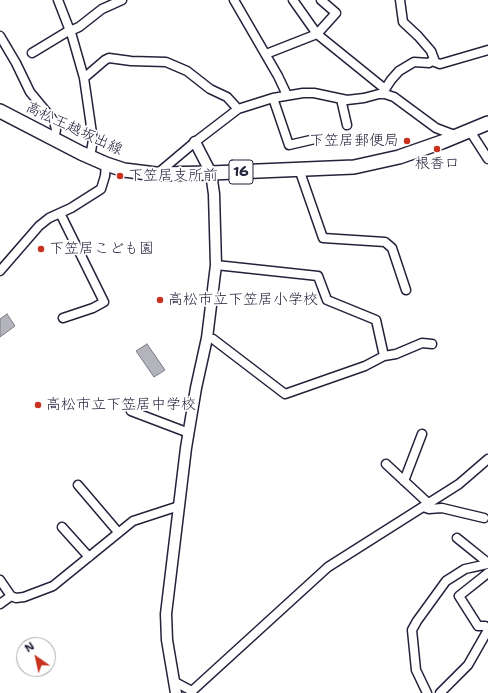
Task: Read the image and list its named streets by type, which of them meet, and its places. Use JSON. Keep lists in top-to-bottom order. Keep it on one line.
{"streets":{"main road":["高松王越坂出線","16"]},"places":["下笠居郵便局","根香口","下笠居支所前","下笠居こども園","高松市立下笠居小学校","高松市立下笠居中学校"],"north":"top left"}
